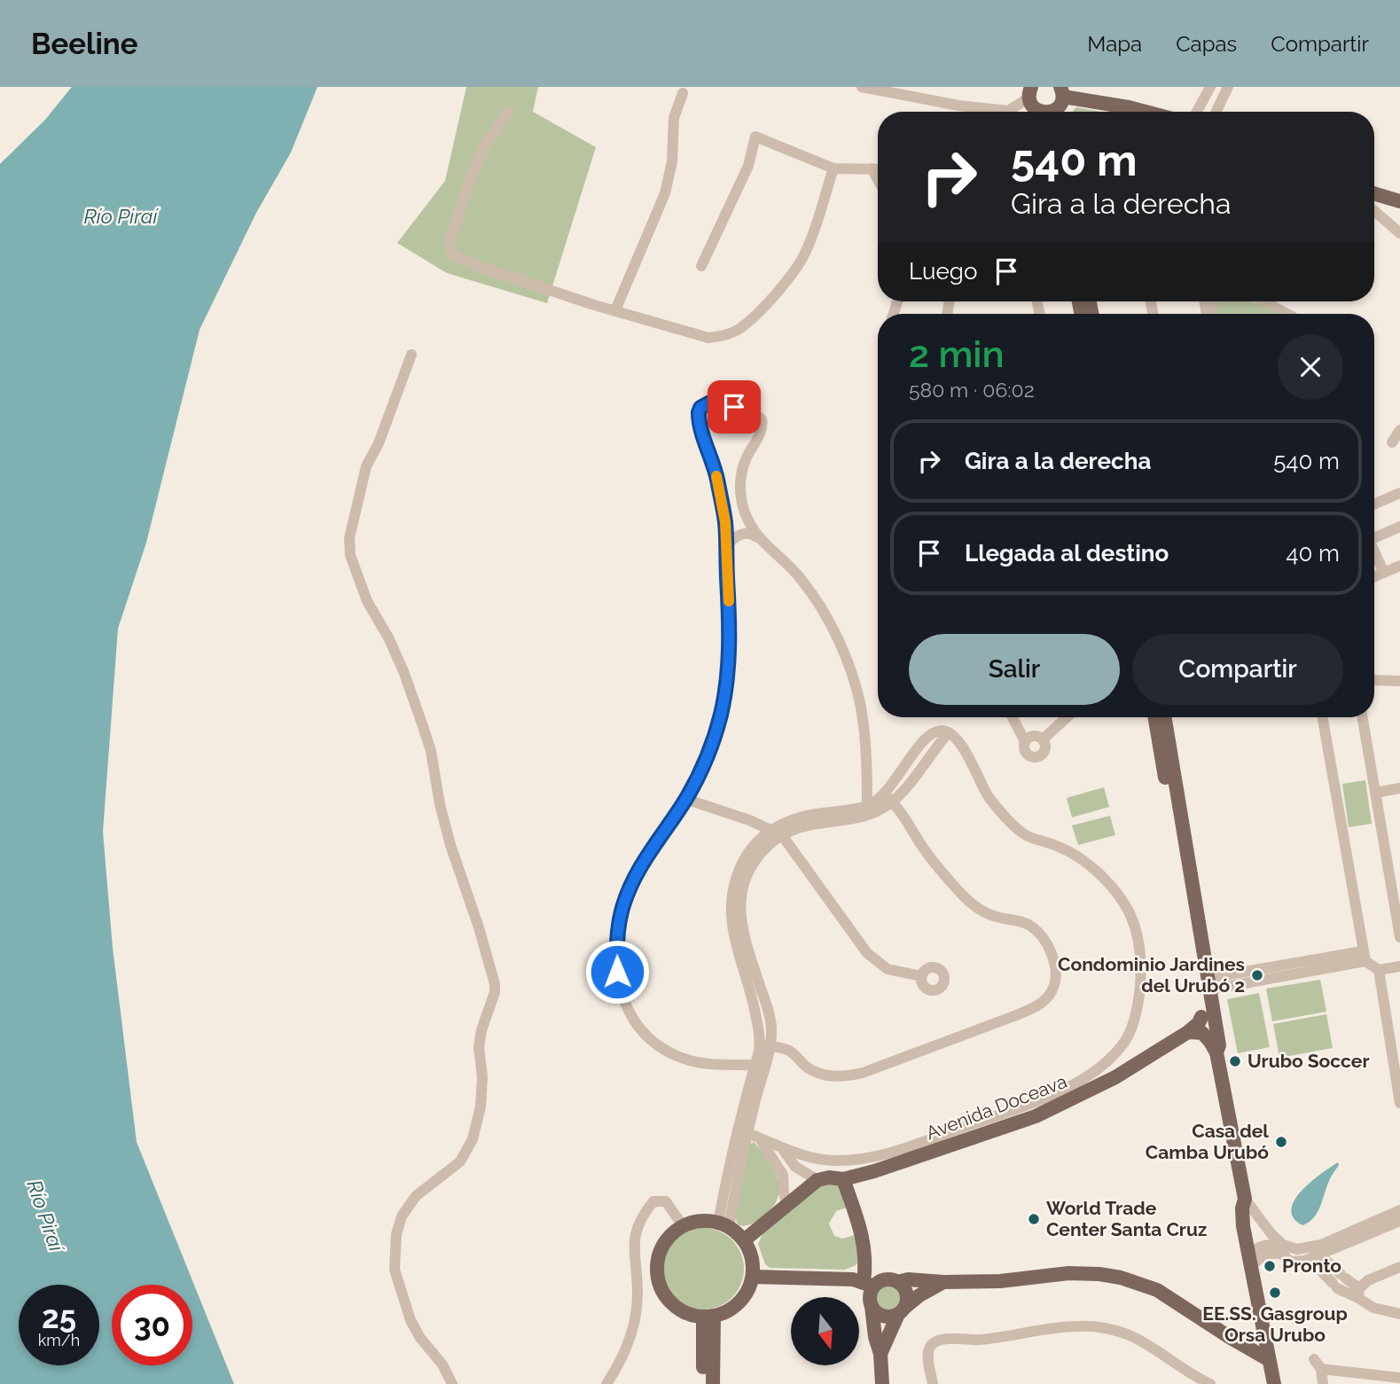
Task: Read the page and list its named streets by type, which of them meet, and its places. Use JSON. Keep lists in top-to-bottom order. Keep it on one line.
{"streets":{"main road":["Avenida Doceava"]},"water":["Río Piraí"],"places":["Condominio Jardines del Urubó 2","Urubo Soccer","Casa del Camba Urubó","World Trade Center Santa Cruz","Pronto","EE.SS. Gasgroup Orsa Urubo"],"north":"bottom","page":{"header":"Beeline","nav":["Mapa","Capas","Compartir"],"turn":["540 m","Gira a la derecha"],"then":"Luego","heading":["2 min","580 m · 06:02"],"list":[{"name":"Gira a la derecha","value":"540 m"},{"name":"Llegada al destino","value":"40 m"}],"buttons":["Salir","Compartir"],"speed":"25 km/h","limit":"30"}}
